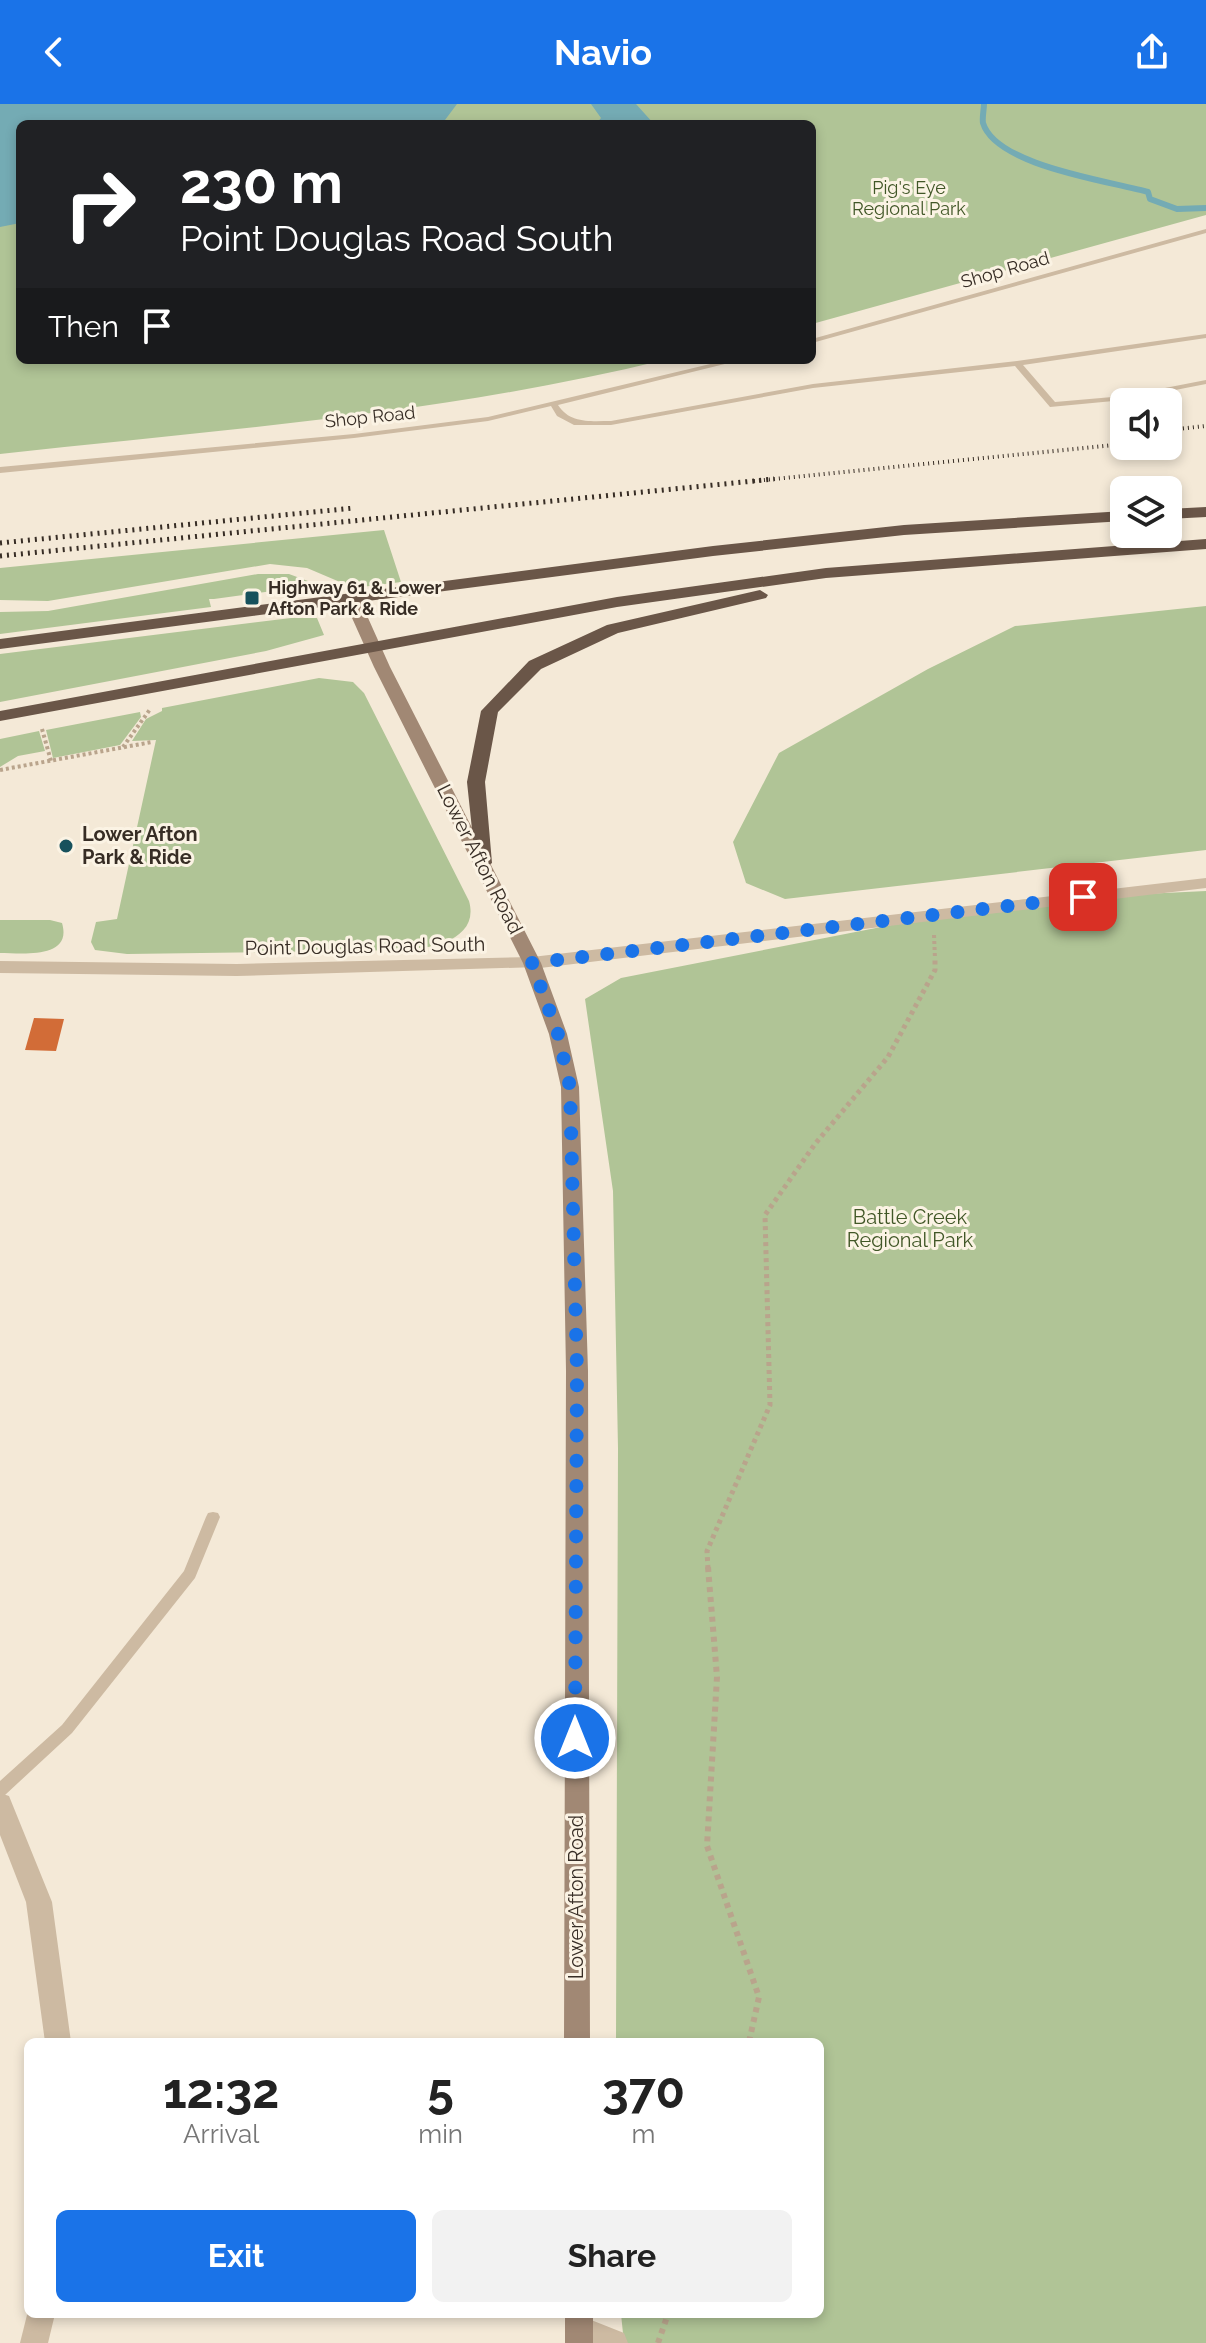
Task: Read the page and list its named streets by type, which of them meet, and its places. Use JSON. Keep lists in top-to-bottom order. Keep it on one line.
{"streets":{"main road":["Lower Afton Road"],"street":["Point Douglas Road South"],"lane":["Shop Road"]},"crossings":[["Lower Afton Road","Point Douglas Road South"]],"parks":["Pig's Eye Regional Park","Battle Creek Regional Park"],"places":{"transit":["Highway 61 & Lower Afton Park & Ride"],"other":["Lower Afton Park & Ride"]},"page":{"header":"Navio","turn":["230 m","Point Douglas Road South"],"then":"Then","eta":["12:32","Arrival","5","min","370","m"],"buttons":["Exit","Share"]}}
